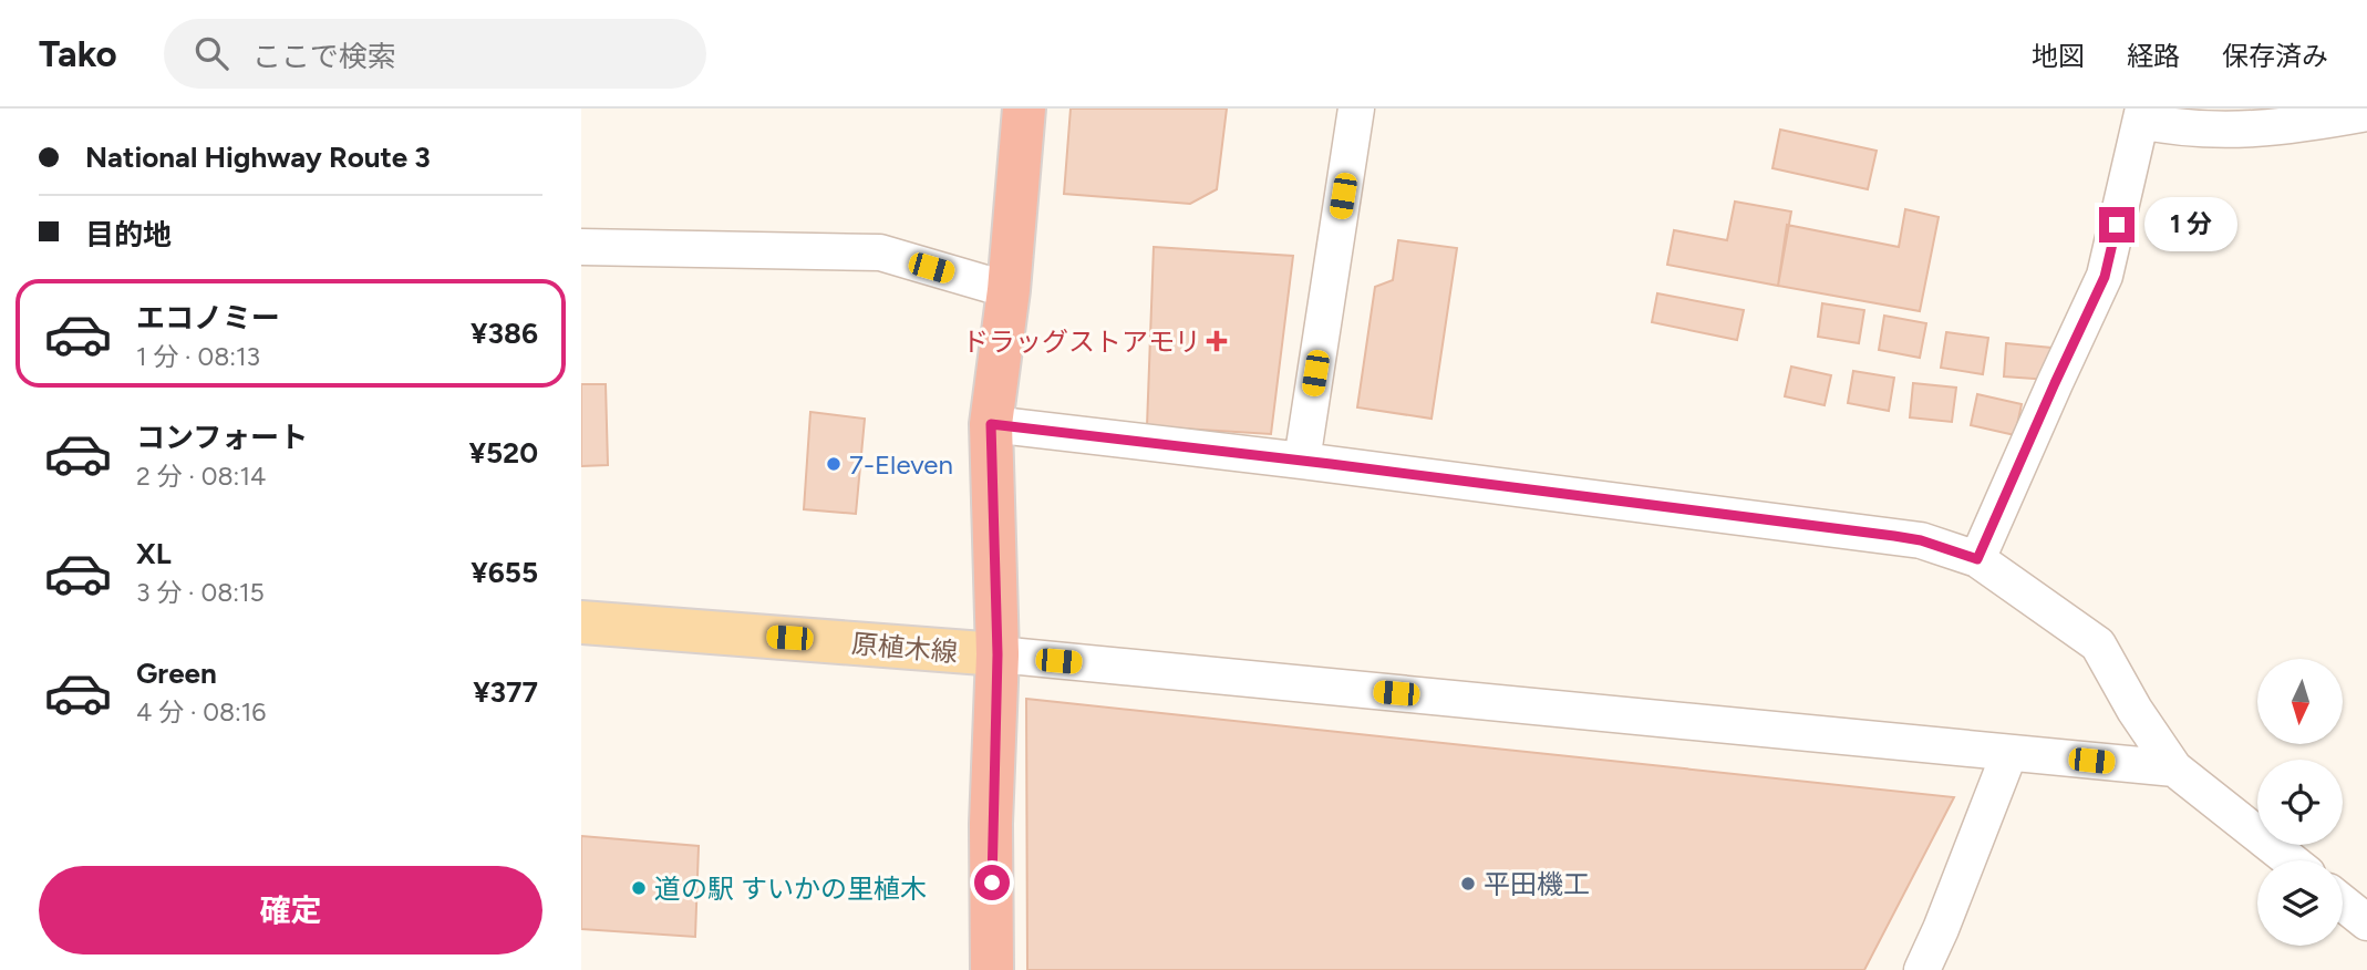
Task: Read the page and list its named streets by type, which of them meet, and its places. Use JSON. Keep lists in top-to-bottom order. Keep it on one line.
{"streets":{"main road":["原植木線"]},"places":{"health":["ドラッグストアモリ"],"other":["7-Eleven","平田機工","道の駅 すいかの里植木"]},"north":"bottom","page":{"header":"Tako","search":"ここで検索","nav":["地図","経路","保存済み"],"banner":["National Highway Route 3","目的地"],"bubble":"1 分","list":[{"name":"エコノミー","note":"1 分 · 08:13","value":"¥386"},{"name":"コンフォート","note":"2 分 · 08:14","value":"¥520"},{"name":"XL","note":"3 分 · 08:15","value":"¥655"},{"name":"Green","note":"4 分 · 08:16","value":"¥377"}],"buttons":"確定"}}
